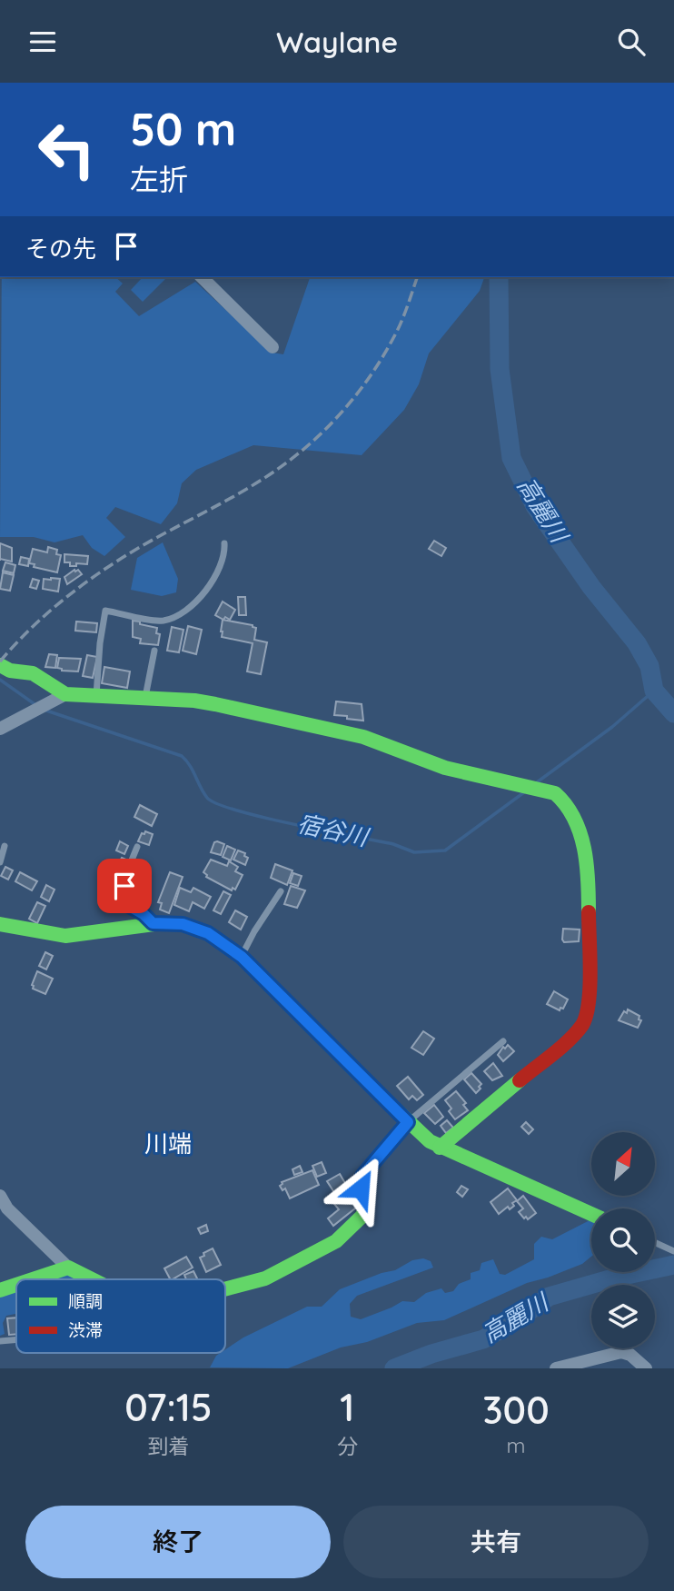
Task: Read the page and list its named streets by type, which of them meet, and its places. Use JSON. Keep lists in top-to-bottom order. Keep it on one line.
{"districts":["川端"],"water":["高麗川","宿谷川"],"legend":["順調","渋滞"],"north":"top right","page":{"header":"Waylane","turn":["50 m","左折"],"then":"その先","eta":["07:15","到着","1","分","300","m"],"buttons":["終了","共有"]}}
